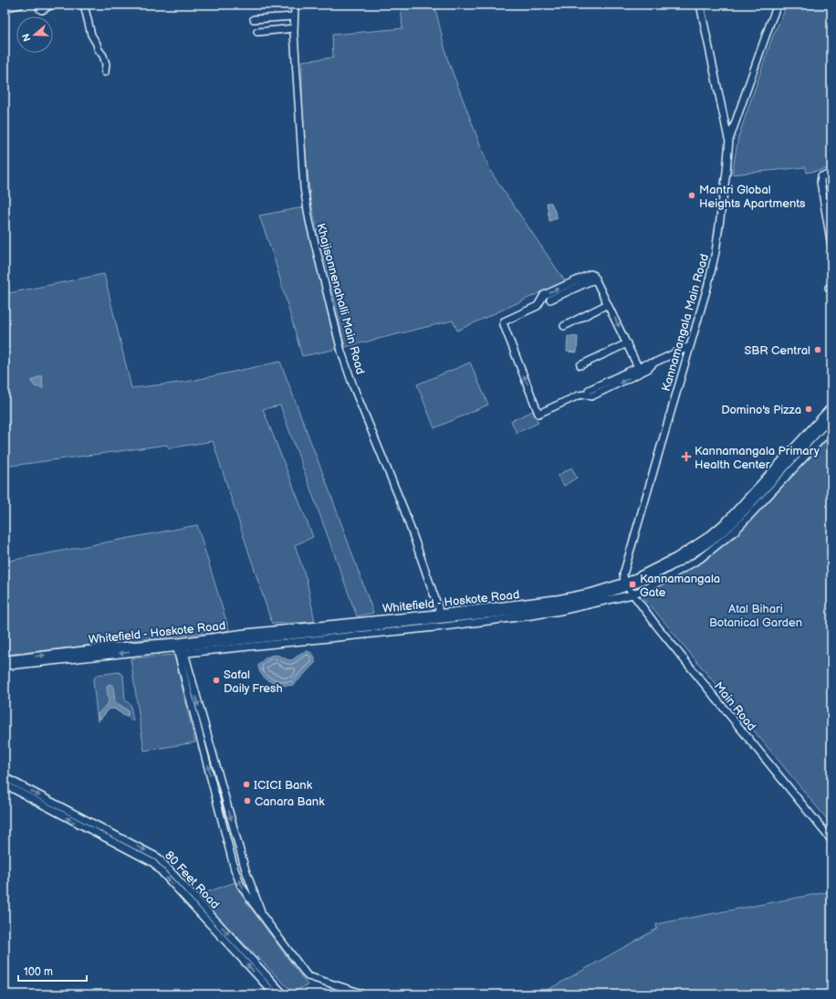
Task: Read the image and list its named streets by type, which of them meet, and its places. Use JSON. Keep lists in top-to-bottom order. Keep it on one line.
{"streets":{"main road":["Whitefield - Hoskote Road"],"street":["Khajisonnenahalli Main Road","Kannamangala Main Road","Main Road","80 Feet Road"]},"crossings":[["Khajisonnenahalli Main Road","Whitefield - Hoskote Road"],["Kannamangala Main Road","Whitefield - Hoskote Road"],["Kannamangala Main Road","Main Road"],["Whitefield - Hoskote Road","Main Road"]],"parks":["Atal Bihari Botanical Garden"],"places":{"other":["Mantri Global Heights Apartments","SBR Central","Domino's Pizza","Safal Daily Fresh","ICICI Bank","Canara Bank"],"health":["Kannamangala Primary Health Center"],"transit":["Kannamangala Gate"]},"scale_bar":"100 m","north":"left"}
